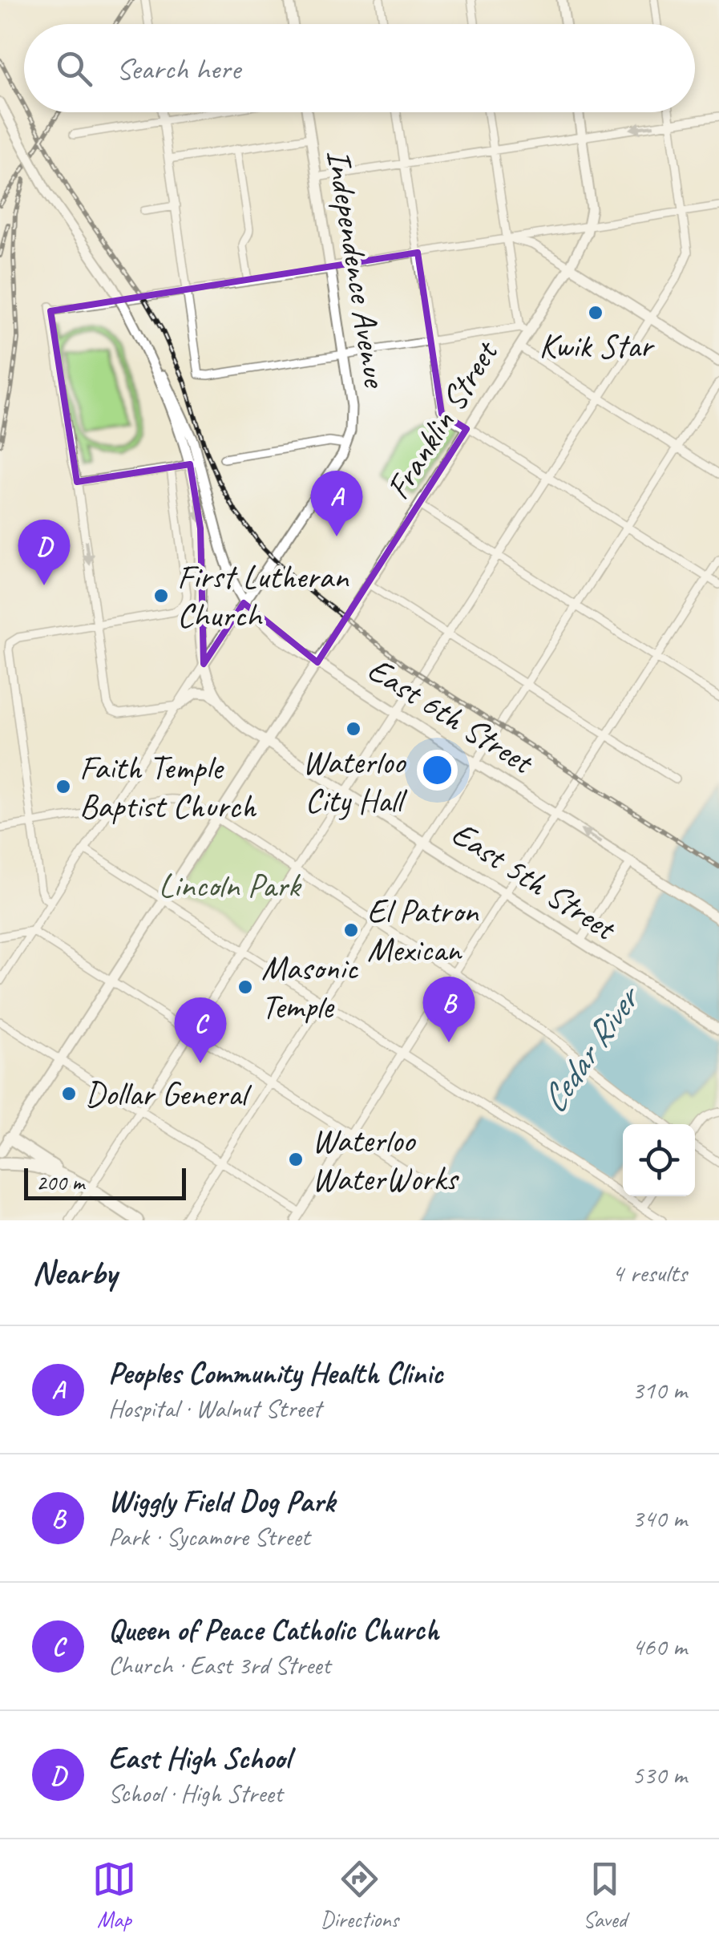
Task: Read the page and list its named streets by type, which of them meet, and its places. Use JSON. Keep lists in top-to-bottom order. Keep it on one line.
{"streets":{"main road":["Independence Avenue","Franklin Street","East 6th Street","East 5th Street"]},"crossings":[["Franklin Street","East 6th Street"],["Franklin Street","East 5th Street"],["East 6th Street","East 5th Street"]],"water":["Cedar River"],"parks":["Lincoln Park"],"places":["Kwik Star","First Lutheran Church","Waterloo City Hall","Faith Temple Baptist Church","El Patron Mexican","Masonic Temple","Dollar General","Waterloo WaterWorks"],"scale_bar":"200 m","page":{"search":"Search here","pins":["A","D","B","C"],"scale":"200 m","heading":["Nearby","4 results"],"list":[{"mark":"A","name":"Peoples Community Health Clinic","note":"Hospital · Walnut Street","value":"310 m"},{"mark":"B","name":"Wiggly Field Dog Park","note":"Park · Sycamore Street","value":"340 m"},{"mark":"C","name":"Queen of Peace Catholic Church","note":"Church · East 3rd Street","value":"460 m"},{"mark":"D","name":"East High School","note":"School · High Street","value":"530 m"}],"nav":["Map","Directions","Saved"]}}
